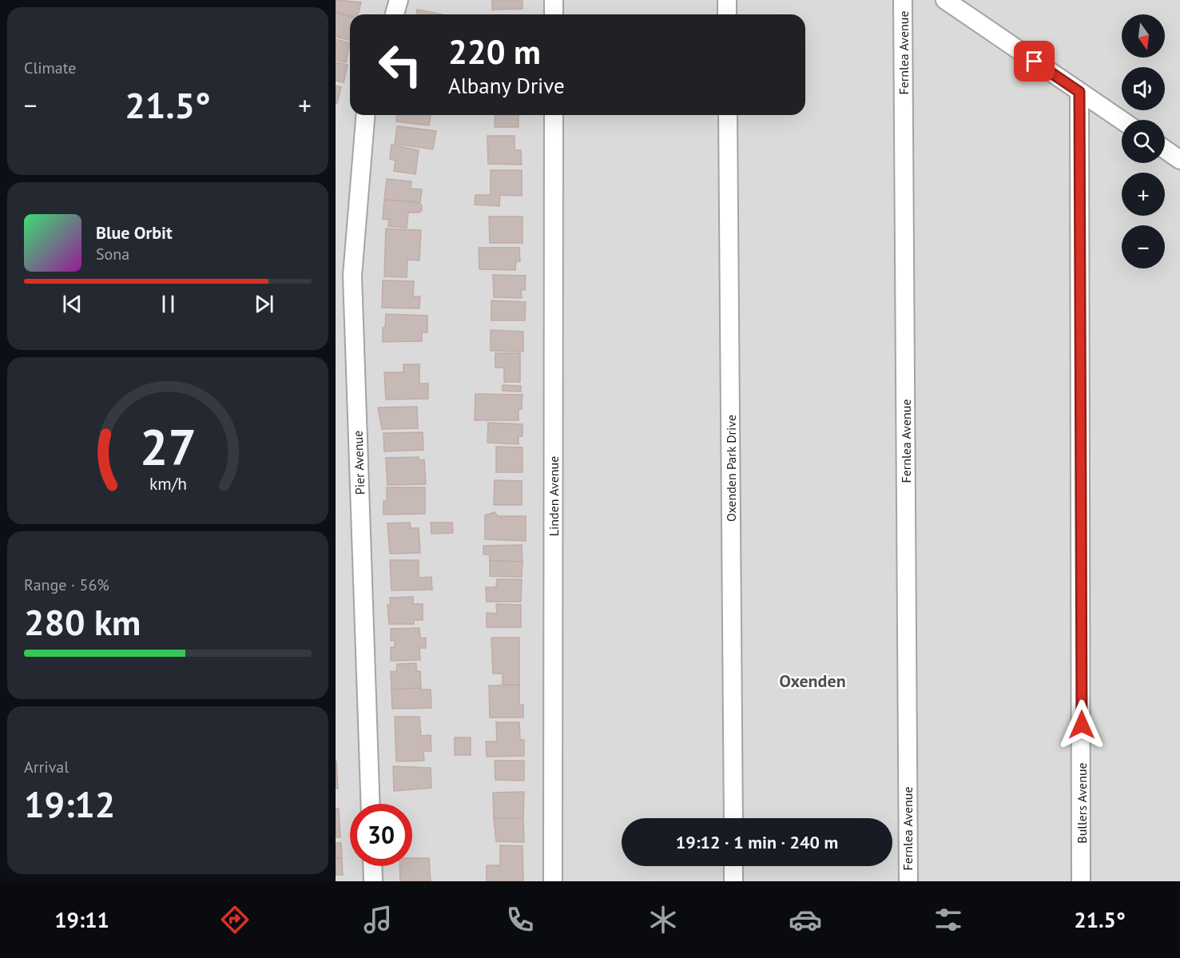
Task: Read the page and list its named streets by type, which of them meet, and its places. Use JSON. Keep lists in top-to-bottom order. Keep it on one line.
{"streets":{"street":["Fernlea Avenue","Pier Avenue","Oxenden Park Drive","Linden Avenue","Bullers Avenue"]},"districts":["Oxenden"],"north":"bottom","page":{"tile":["Climate",["Range · 56%","280 km"],["Arrival","19:12"]],"map_buttons":["+","−"],"turn":["220 m","Albany Drive"],"heat":["−","21.5°","+"],"song":["Blue Orbit","Sona"],"limit":"30","trip":"19:12 · 1 min · 240 m","tabs":["19:11","21.5°"],"gauge":["27","km/h"]}}
